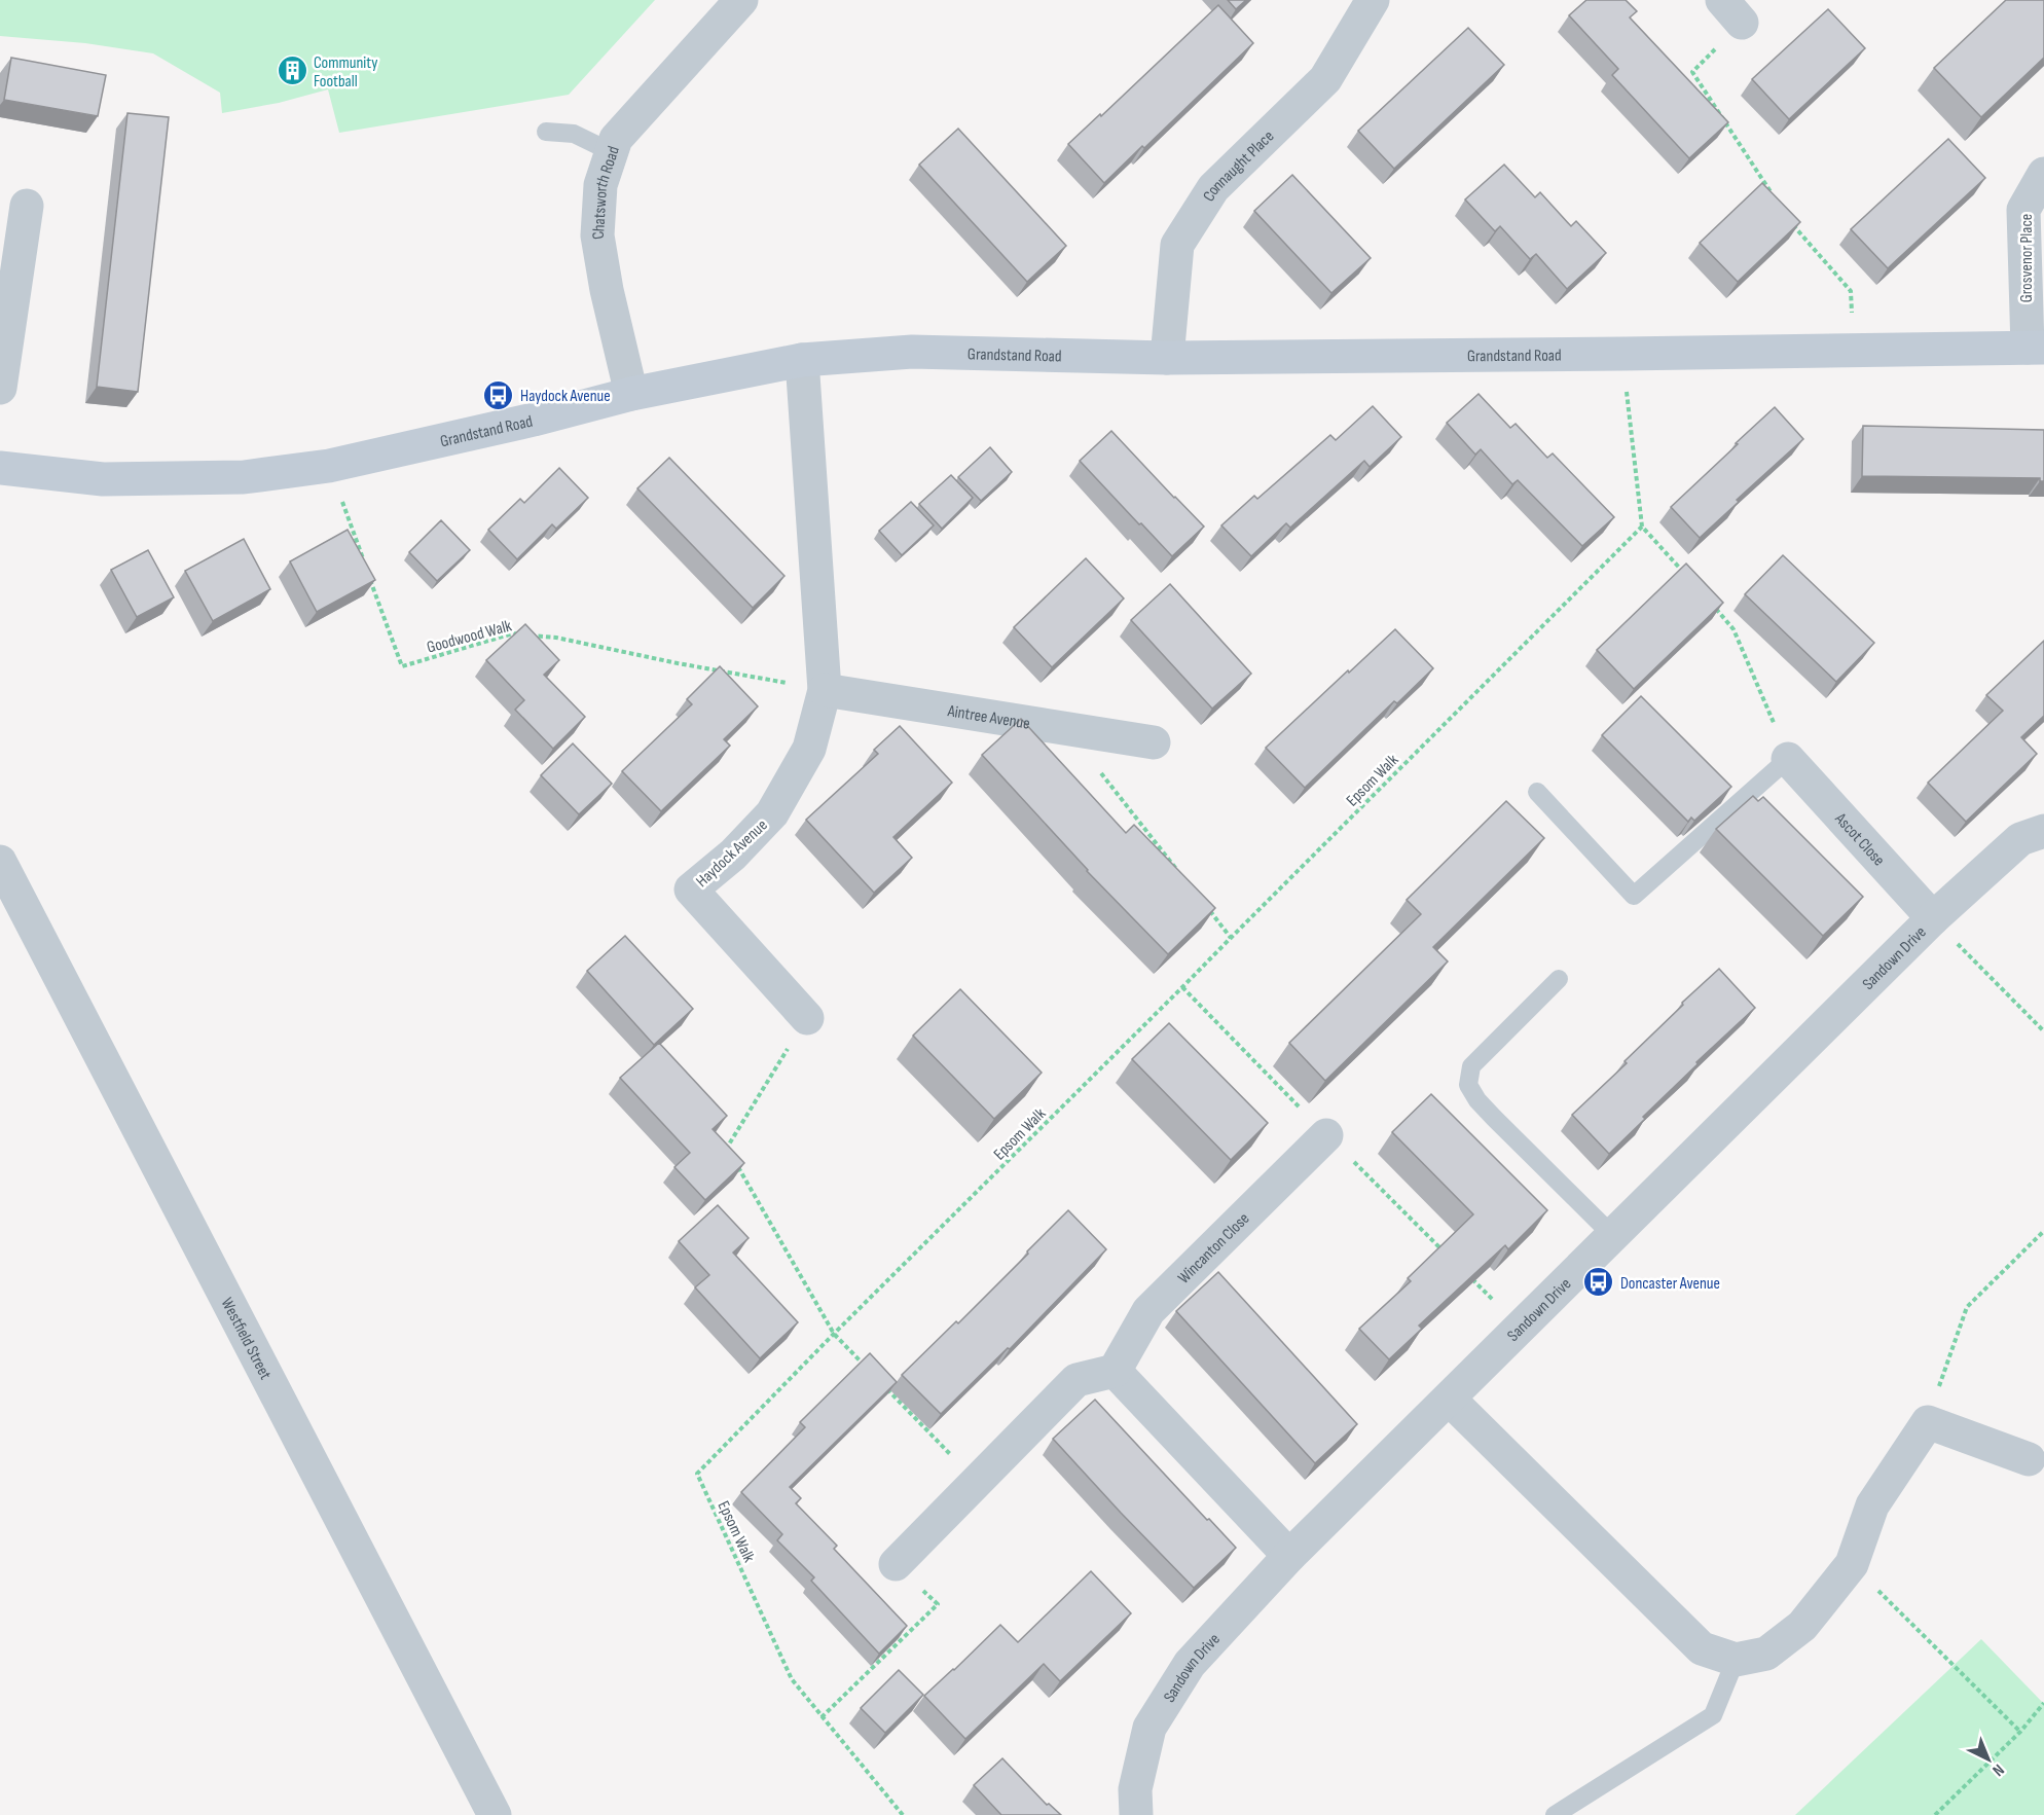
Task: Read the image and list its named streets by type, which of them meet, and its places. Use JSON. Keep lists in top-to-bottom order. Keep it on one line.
{"streets":{"street":["Connaught Place","Chatsworth Road","Grosvenor Place","Grandstand Road","Aintree Avenue","Ascot Close","Haydock Avenue","Sandown Drive","Wincanton Close","Westfield Street"],"path":["Goodwood Walk","Epsom Walk"]},"crossings":[["Connaught Place","Grandstand Road"],["Chatsworth Road","Grandstand Road"],["Grosvenor Place","Grandstand Road"],["Grandstand Road","Haydock Avenue"],["Goodwood Walk","Aintree Avenue"],["Goodwood Walk","Haydock Avenue"],["Aintree Avenue","Haydock Avenue"],["Ascot Close","Sandown Drive"]],"places":{"building":["Community Football"],"bus stop":["Haydock Avenue","Doncaster Avenue"]},"north":"bottom right"}
